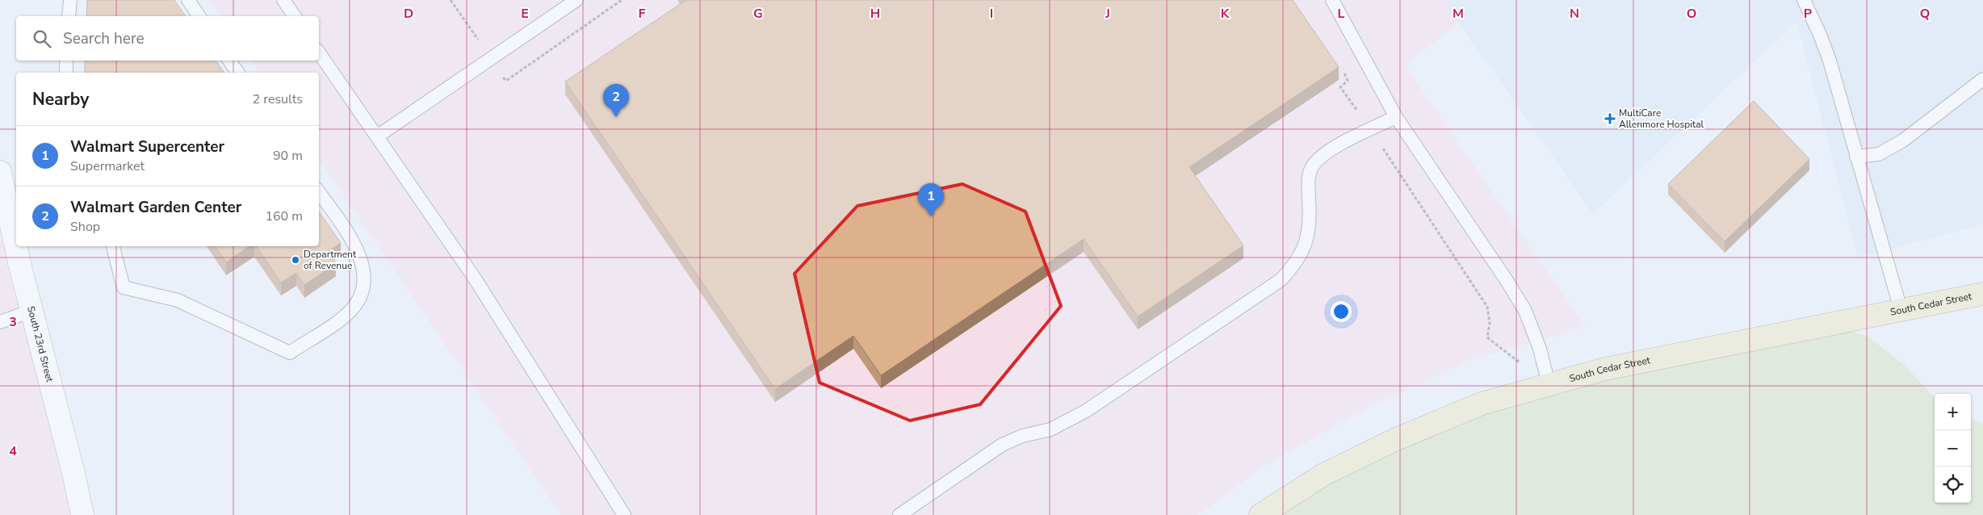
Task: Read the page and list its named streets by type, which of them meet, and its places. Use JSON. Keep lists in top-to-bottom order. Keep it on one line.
{"streets":{"main road":["South Cedar Street"],"street":["South 23rd Street"]},"places":{"health":["MultiCare Allenmore Hospital"],"other":["Department of Revenue"]},"page":{"search":"Search here","heading":["Nearby","2 results"],"pins":["2","1"],"list":[{"mark":"1","name":"Walmart Supercenter","note":"Supermarket","value":"90 m"},{"mark":"2","name":"Walmart Garden Center","note":"Shop","value":"160 m"}],"map_buttons":["+","−"]},"grid":{"columns":["D","E","F","G","H","I","J","K","L","M","N","O","P","Q"],"rows":["3","4"]}}
